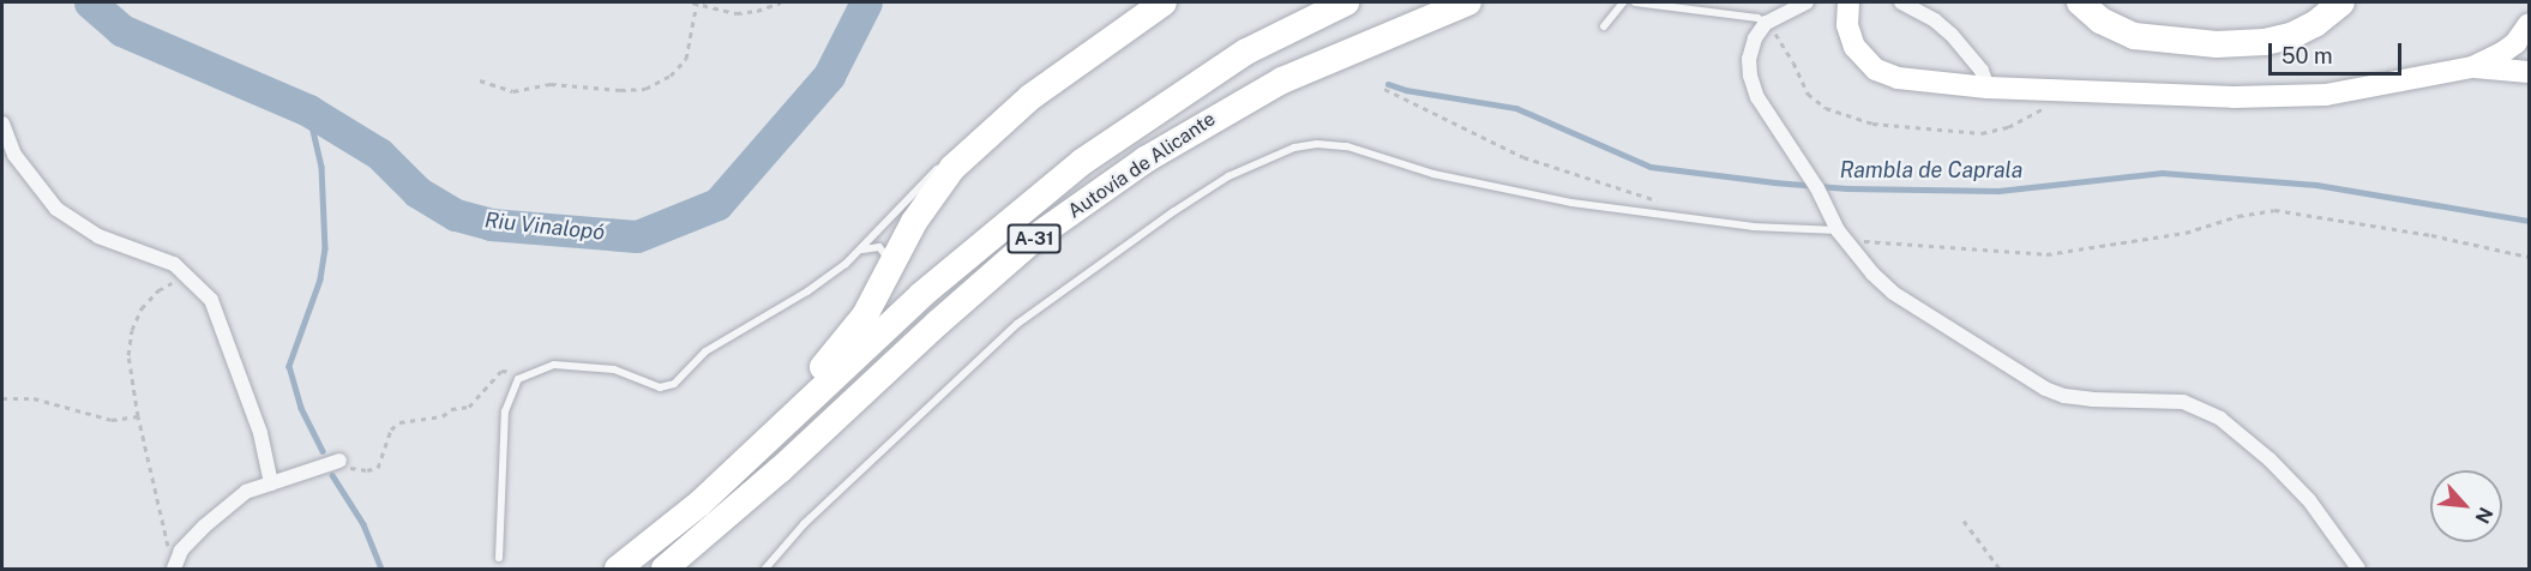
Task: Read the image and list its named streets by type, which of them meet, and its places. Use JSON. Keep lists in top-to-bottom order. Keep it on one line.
{"streets":{"highway":["Autovía de Alicante","A-31"]},"water":["Rambla de Caprala","Riu Vinalopó"],"scale_bar":"50 m","north":"bottom right"}
